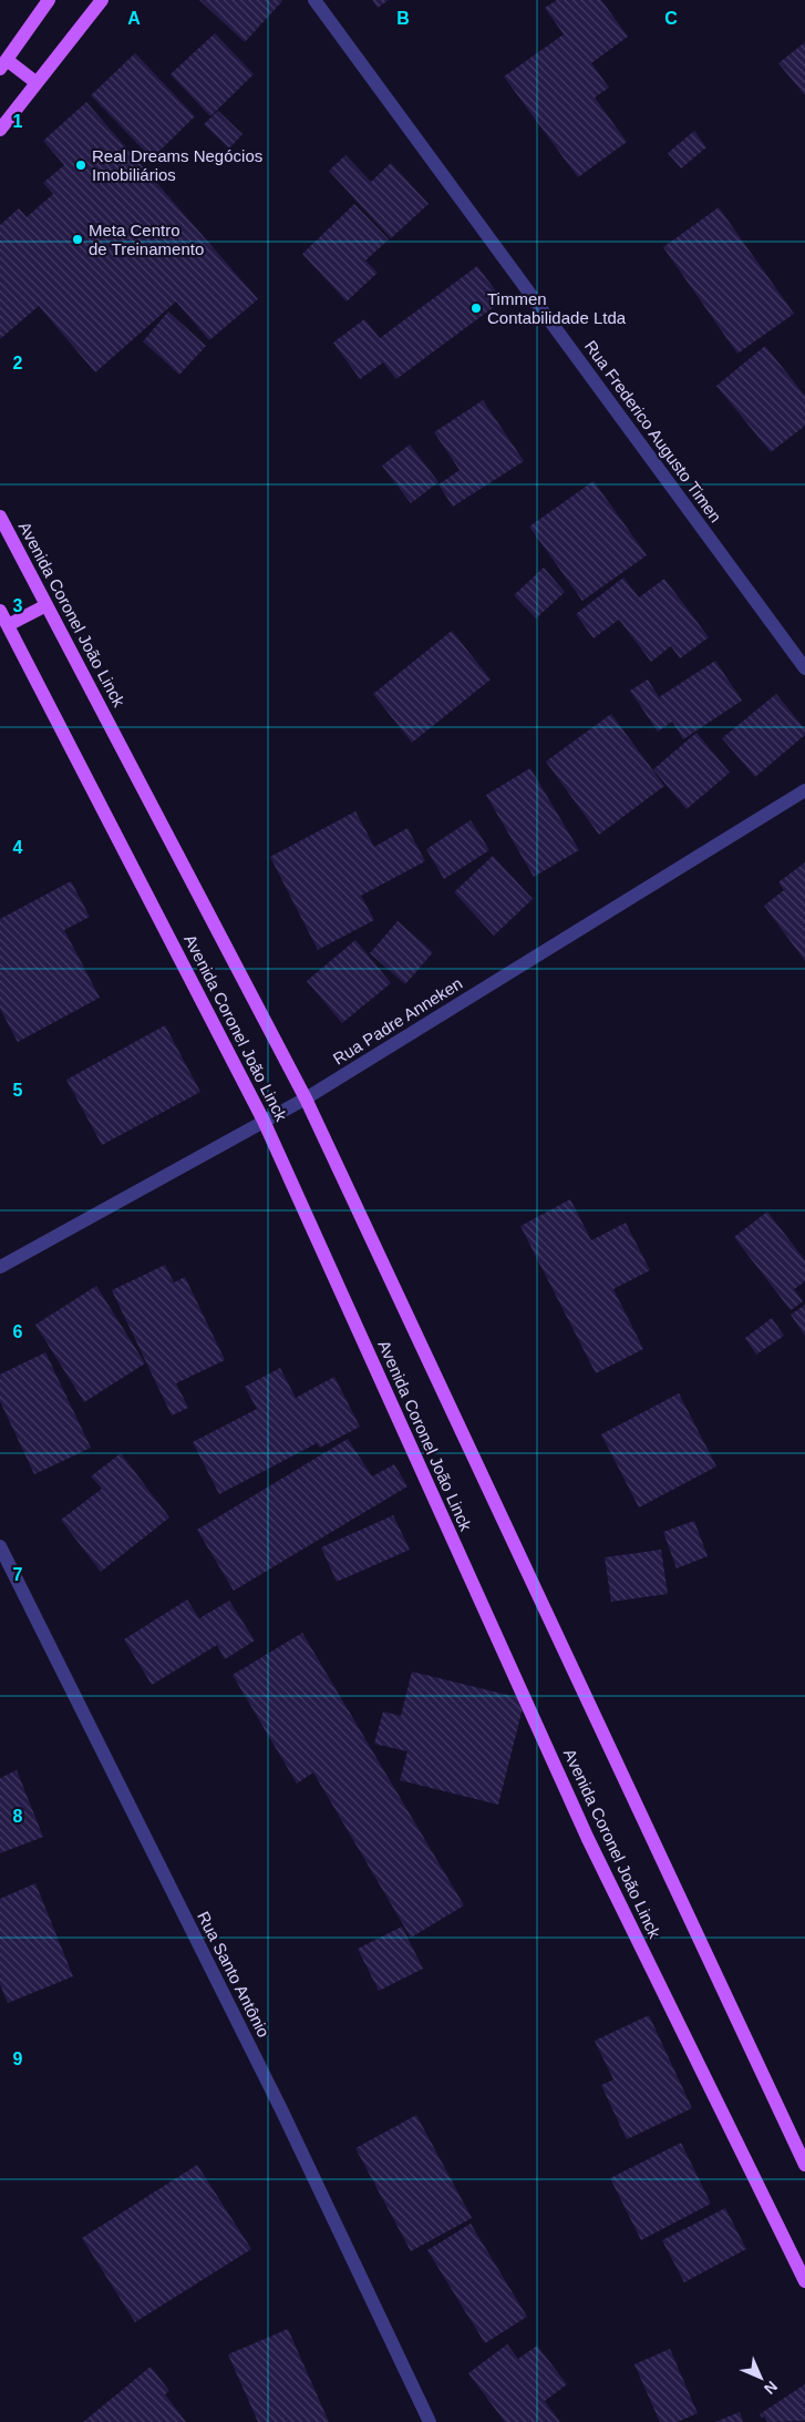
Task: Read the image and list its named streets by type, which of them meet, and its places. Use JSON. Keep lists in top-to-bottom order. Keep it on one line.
{"streets":{"main road":["Avenida Coronel João Linck"],"street":["Rua Frederico Augusto Timen","Rua Padre Anneken","Rua Santo Antônio"]},"crossings":[["Avenida Coronel João Linck","Rua Padre Anneken"]],"places":["Real Dreams Negócios Imobiliários","Meta Centro de Treinamento","Timmen Contabilidade Ltda"],"north":"bottom right","grid":{"columns":["A","B","C"],"rows":["1","2","3","4","5","6","7","8","9"]}}
